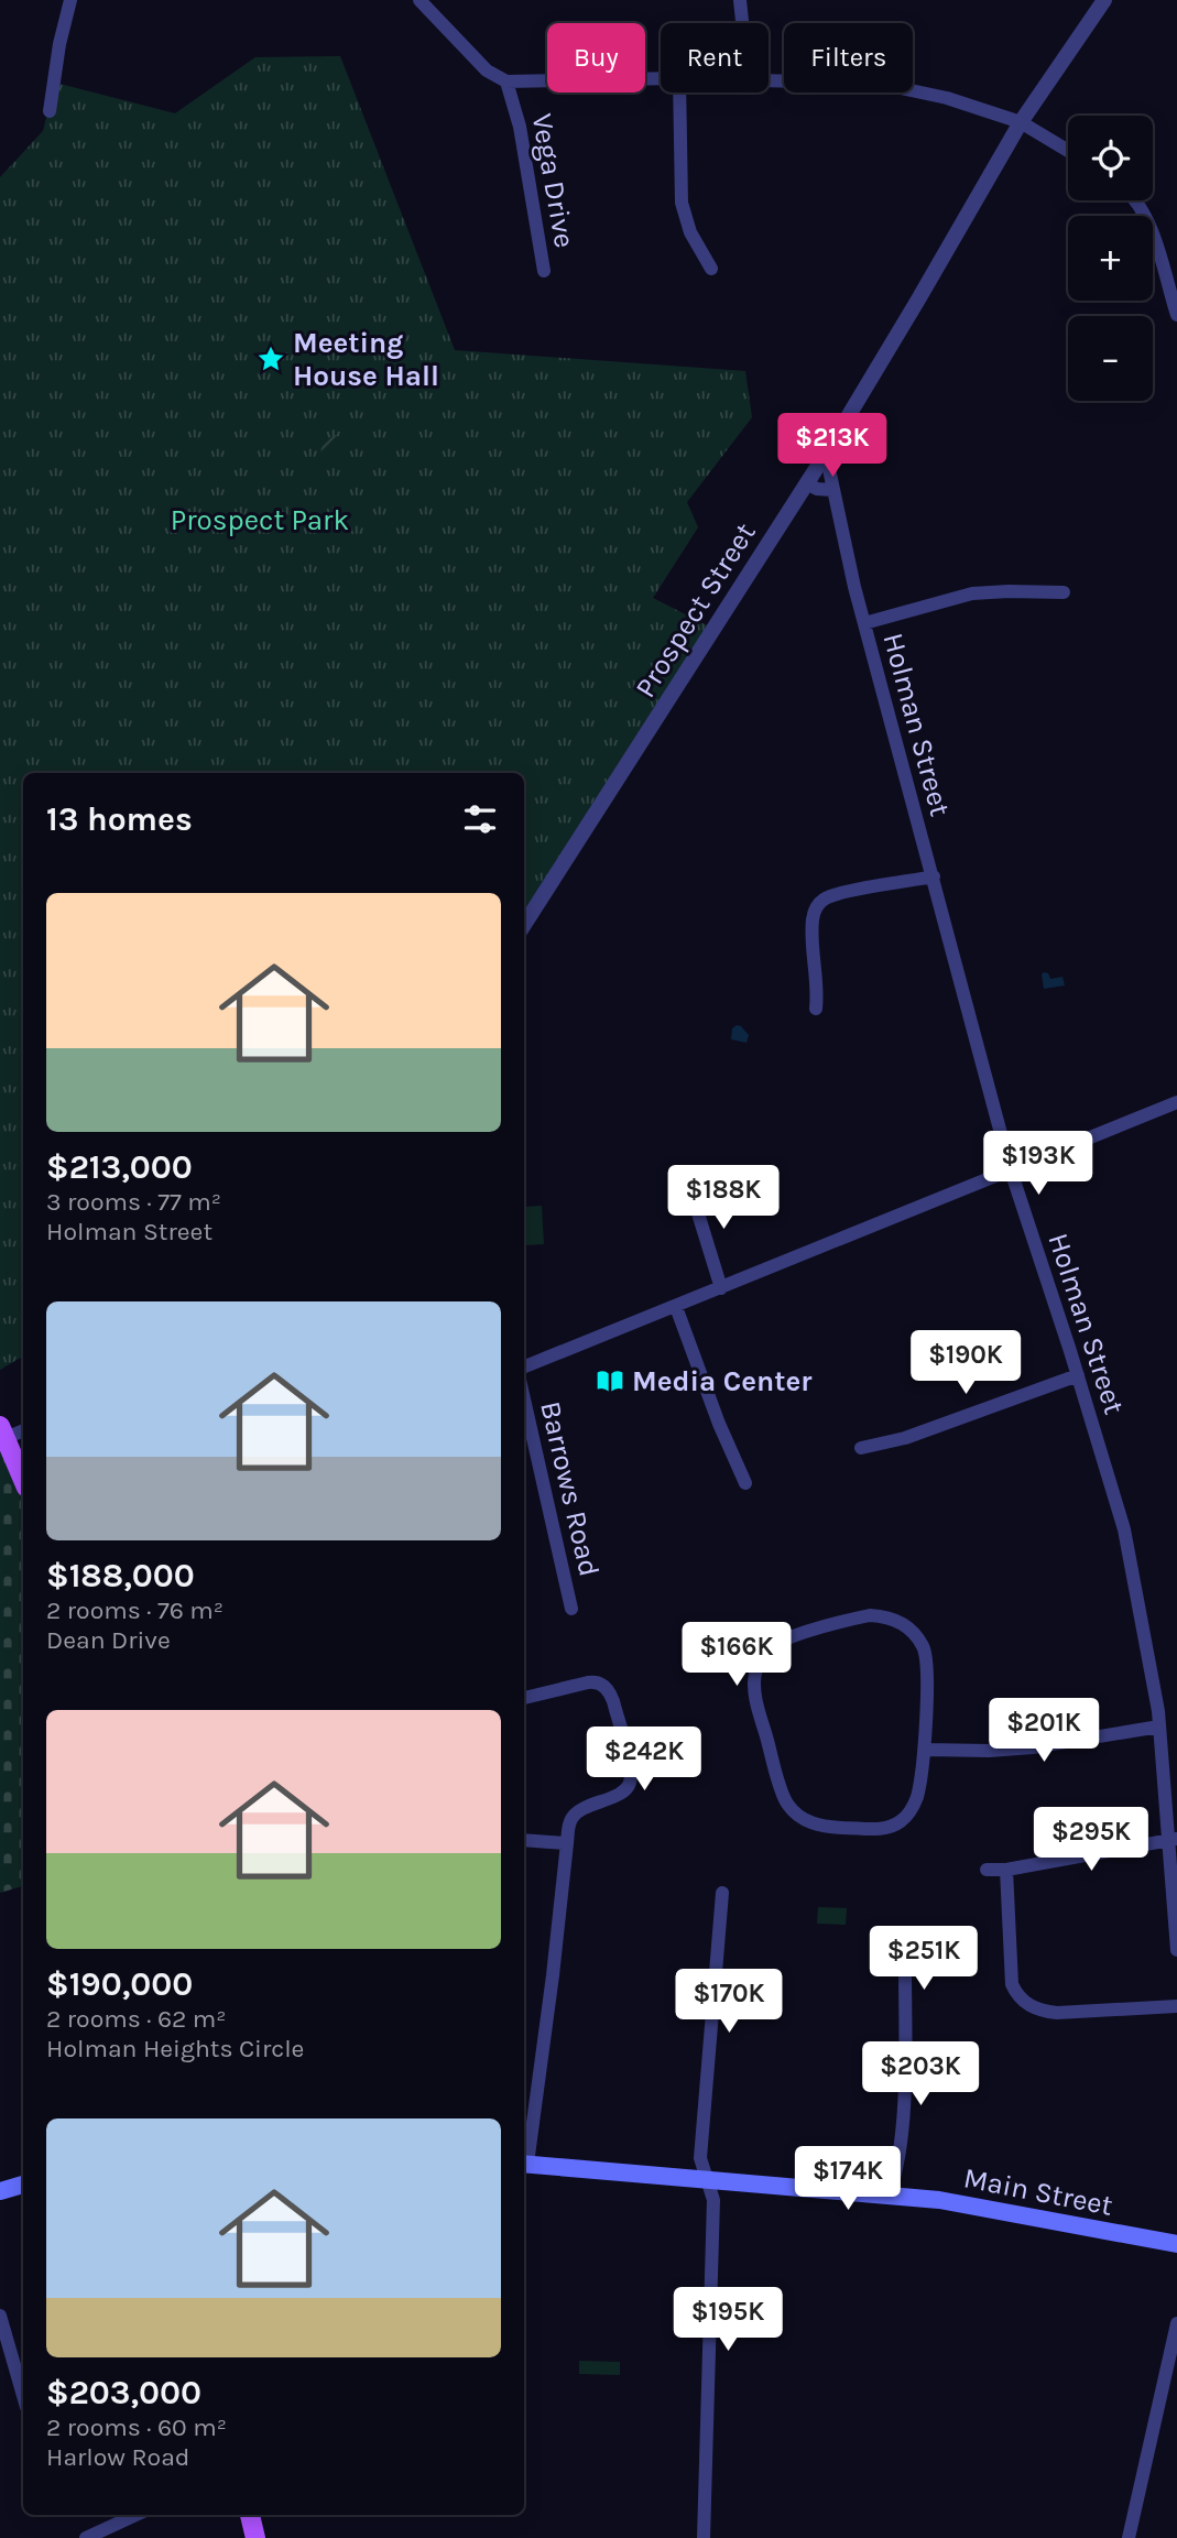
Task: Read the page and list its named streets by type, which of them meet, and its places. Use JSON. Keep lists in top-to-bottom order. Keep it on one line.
{"streets":{"main road":["Main Street"],"street":["Vega Drive","Prospect Street","Holman Street","Barrows Road"]},"crossings":[["Prospect Street","Holman Street"]],"parks":["Prospect Park"],"places":{"place":["Meeting House Hall"],"library":["Media Center"]},"page":{"chip":["Buy","Rent","Filters"],"map_buttons":["+","−"],"price":["$213K","$193K","$188K","$190K","$166K","$201K","$242K","$295K","$251K","$170K","$203K","$174K","$195K"],"heading":"13 homes","list":[{"name":"$213,000","note":"3 rooms · 77 m² · Holman Street"},{"name":"$188,000","note":"2 rooms · 76 m² · Dean Drive"},{"name":"$190,000","note":"2 rooms · 62 m² · Holman Heights Circle"},{"name":"$203,000","note":"2 rooms · 60 m² · Harlow Road"}]}}
